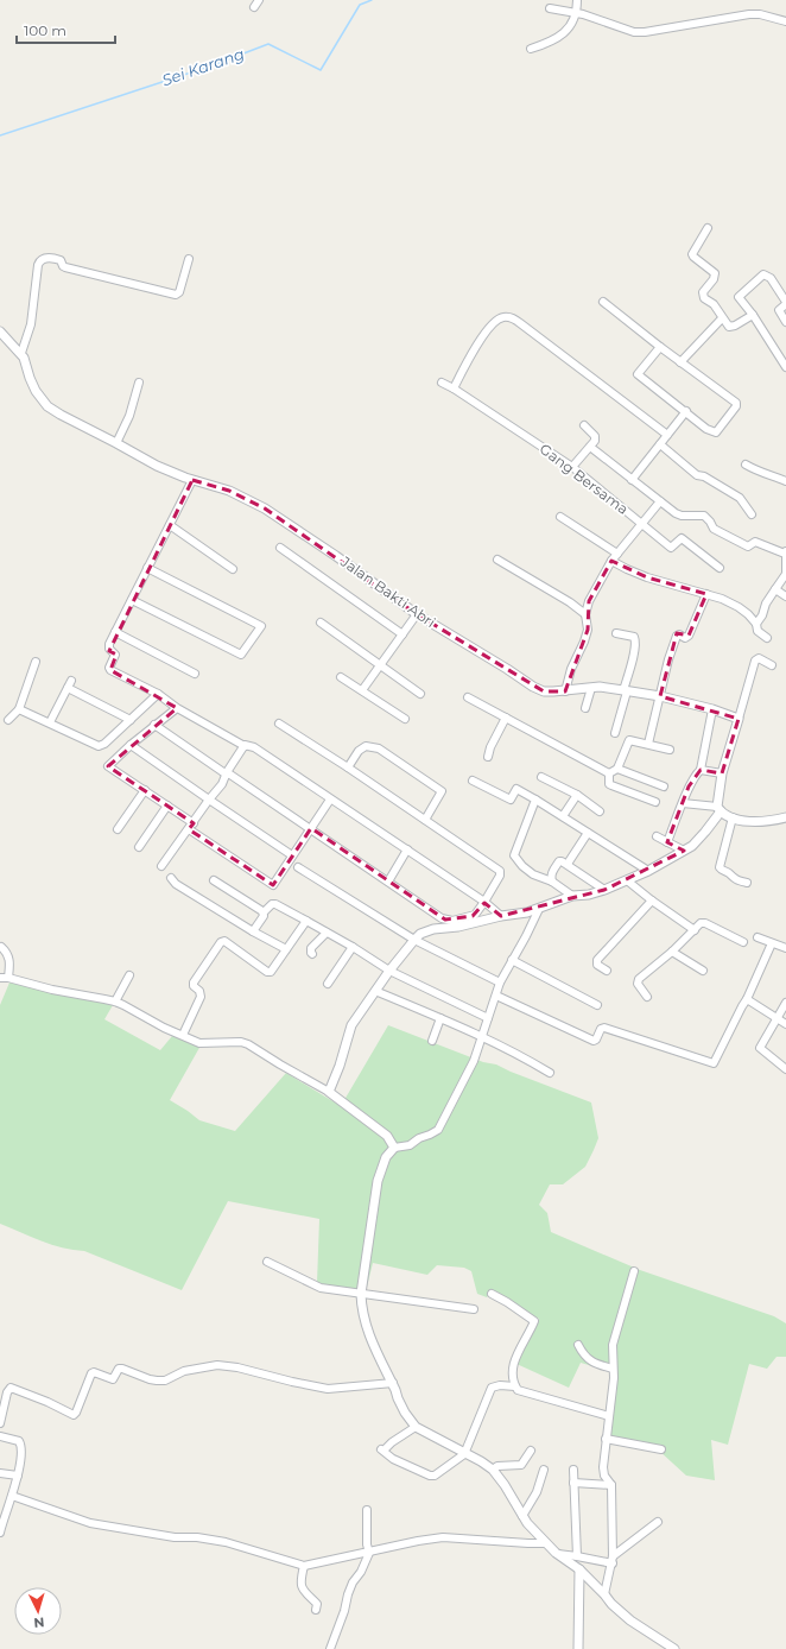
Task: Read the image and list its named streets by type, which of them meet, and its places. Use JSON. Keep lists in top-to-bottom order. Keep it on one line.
{"streets":{"street":["Gang Bersama","Jalan Bakti Abri"]},"water":["Sei Karang"],"scale_bar":"100 m","north":"bottom"}
